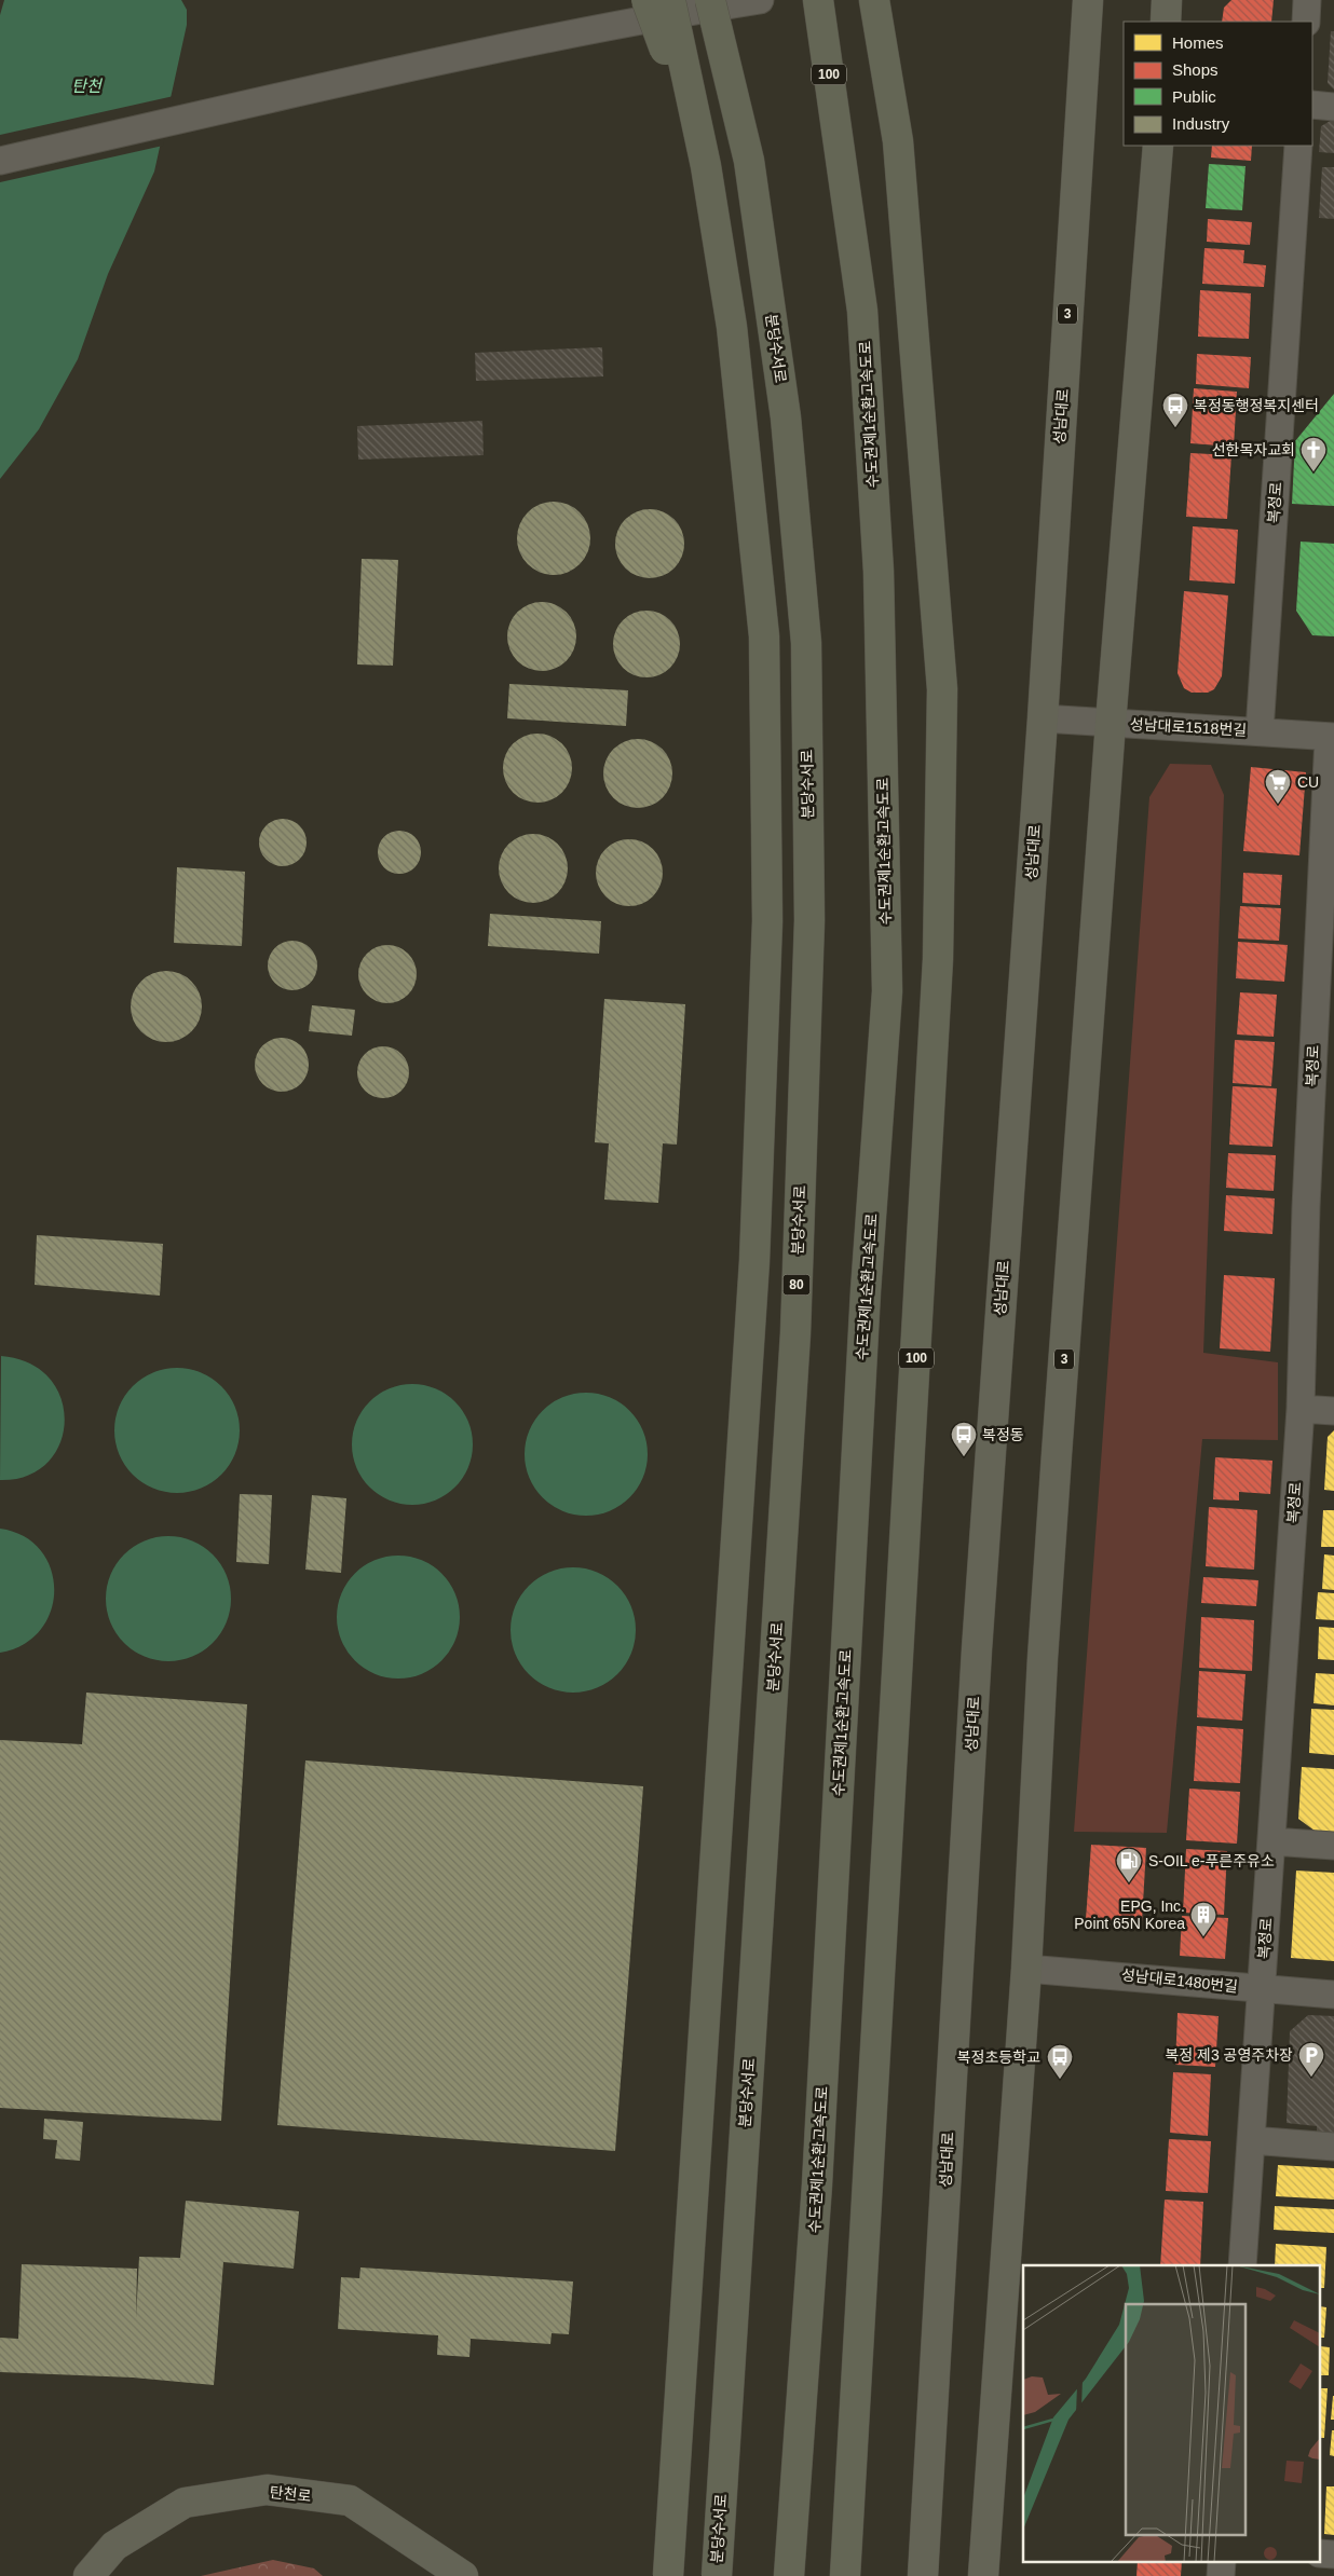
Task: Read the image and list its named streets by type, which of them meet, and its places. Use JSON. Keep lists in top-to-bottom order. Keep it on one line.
{"streets":{"highway":["100","분당수서로","수도권제1순환고속도로","80"],"main road":["3","성남대로","탄천로"],"street":["복정로","성남대로1518번길","성남대로1480번길"]},"crossings":[["3","성남대로1518번길"],["3","성남대로1480번길"],["성남대로","성남대로1518번길"],["복정로","성남대로1518번길"],["복정로","성남대로1480번길"]],"water":["탄천"],"places":{"bus stop":["복정동행정복지센터","복정동","복정초등학교"],"church":["선한목자교회"],"supermarket":["CU"],"fuel station":["S-OIL e-푸른주유소"],"building":["EPG, Inc. Point 65N Korea"],"parking":["복정 제3 공영주차장"]},"legend":["Homes","Shops","Public","Industry"]}
